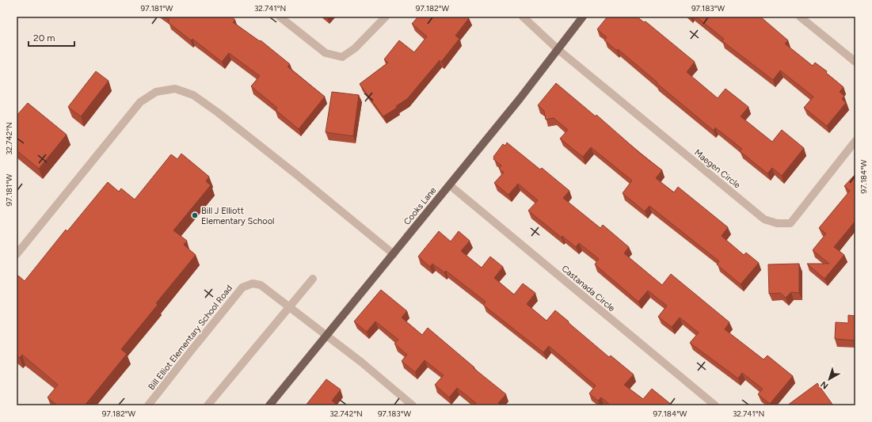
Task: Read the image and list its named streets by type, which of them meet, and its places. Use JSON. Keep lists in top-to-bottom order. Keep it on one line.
{"streets":{"main road":["Cooks Lane"],"street":["Maegen Circle","Castanada Circle","Bill Elliot Elementary School Road"]},"crossings":[["Maegen Circle","Cooks Lane"],["Cooks Lane","Castanada Circle"],["Cooks Lane","Bill Elliot Elementary School Road"]],"places":["Bill J Elliott Elementary School"],"scale_bar":"20 m","north":"bottom left","coordinates":["97.181°W","32.741°N","97.182°W","97.183°W","32.742°N","97.184°W"]}
